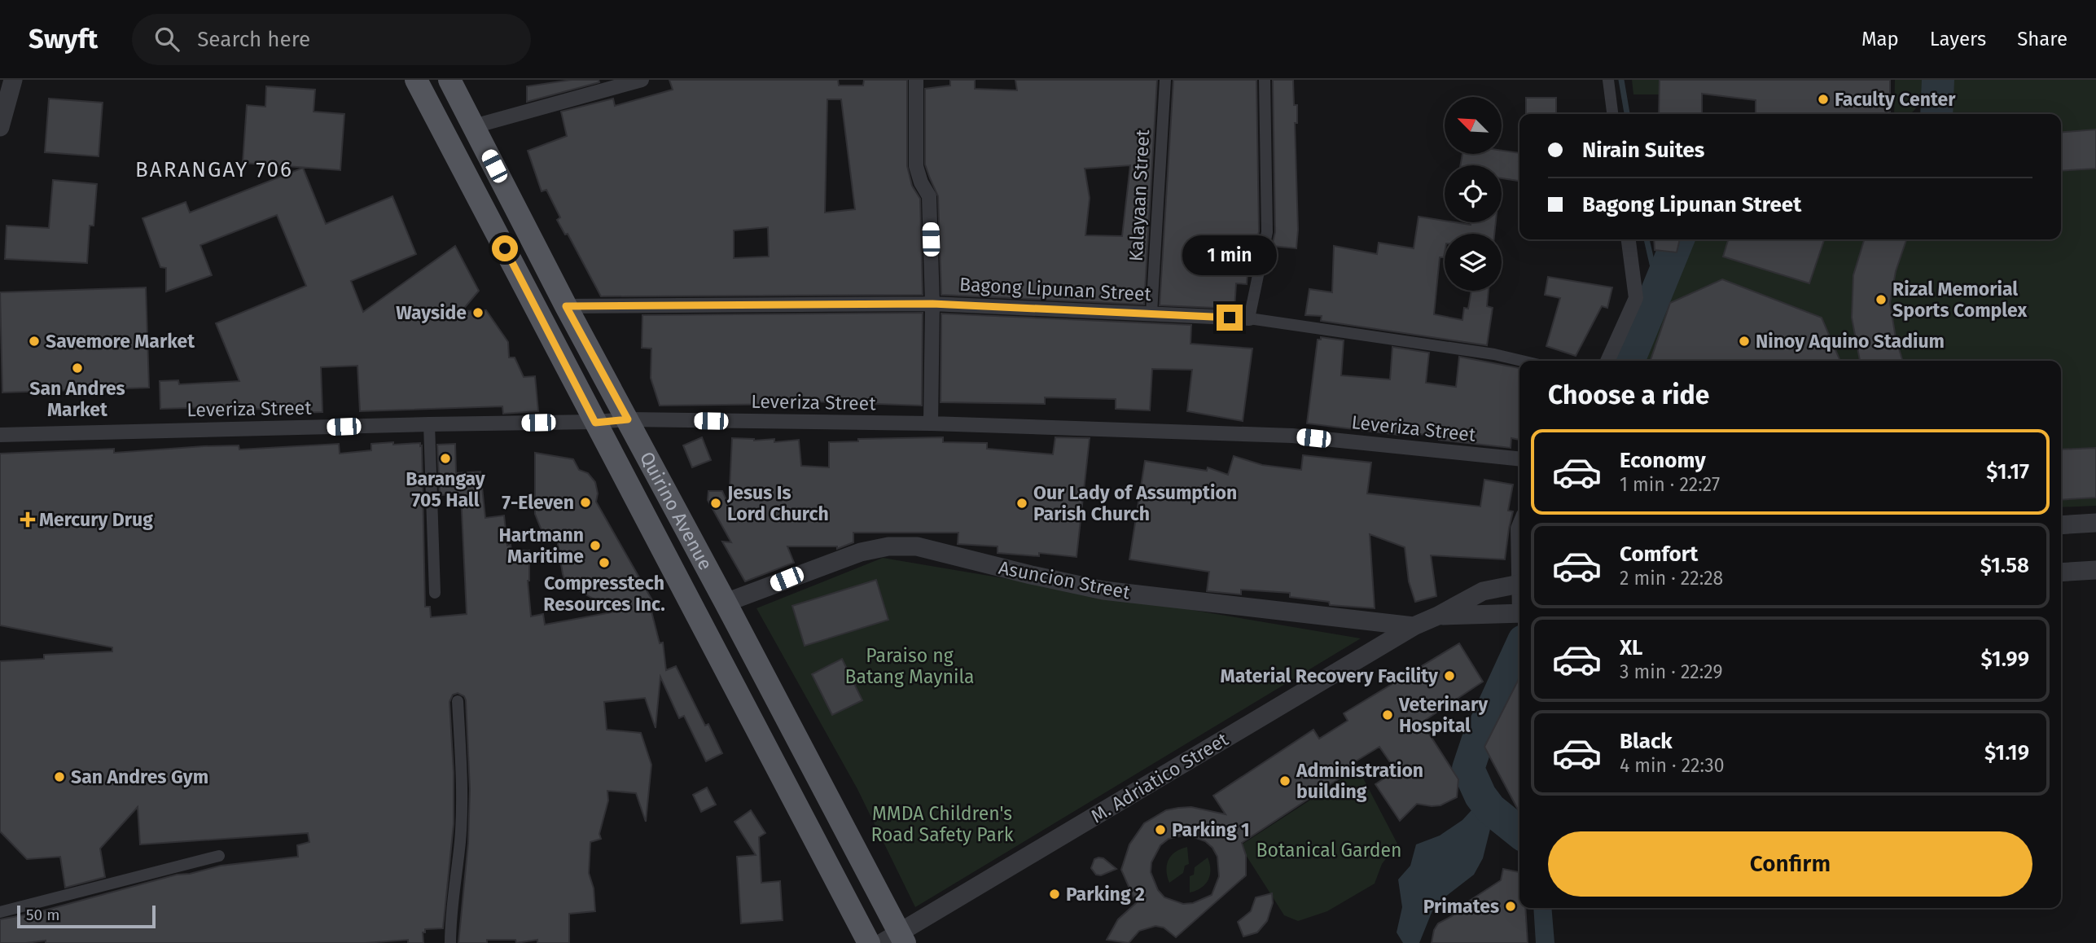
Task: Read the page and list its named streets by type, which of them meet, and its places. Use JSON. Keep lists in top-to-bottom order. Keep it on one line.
{"streets":{"main road":["Quirino Avenue"],"street":["Kalayaan Street","Bagong Lipunan Street","Leveriza Street","Asuncion Street","M. Adriatico Street"]},"crossings":[["Kalayaan Street","Bagong Lipunan Street"],["Bagong Lipunan Street","Quirino Avenue"],["Leveriza Street","Quirino Avenue"],["Quirino Avenue","Asuncion Street"],["Quirino Avenue","M. Adriatico Street"],["Asuncion Street","M. Adriatico Street"]],"districts":["BARANGAY 706"],"parks":["Paraiso ng Batang Maynila","MMDA Children's Road Safety Park","Botanical Garden"],"places":{"other":["Faculty Center","Rizal Memorial Sports Complex","Wayside","Savemore Market","Ninoy Aquino Stadium","San Andres Market","Barangay 705 Hall","7-Eleven","Jesus Is Lord Church","Our Lady of Assumption Parish Church","Hartmann Maritime","Compresstech Resources Inc.","Material Recovery Facility","Veterinary Hospital","San Andres Gym","Administration building","Parking 1","Parking 2","Primates"],"health":["Mercury Drug"]},"scale_bar":"50 m","north":"top left","page":{"header":"Swyft","search":"Search here","nav":["Map","Layers","Share"],"banner":["Nirain Suites","Bagong Lipunan Street"],"bubble":"1 min","heading":"Choose a ride","list":[{"name":"Economy","note":"1 min · 22:27","value":"$1.17"},{"name":"Comfort","note":"2 min · 22:28","value":"$1.58"},{"name":"XL","note":"3 min · 22:29","value":"$1.99"},{"name":"Black","note":"4 min · 22:30","value":"$1.19"}],"buttons":"Confirm","scale":"50 m"}}
